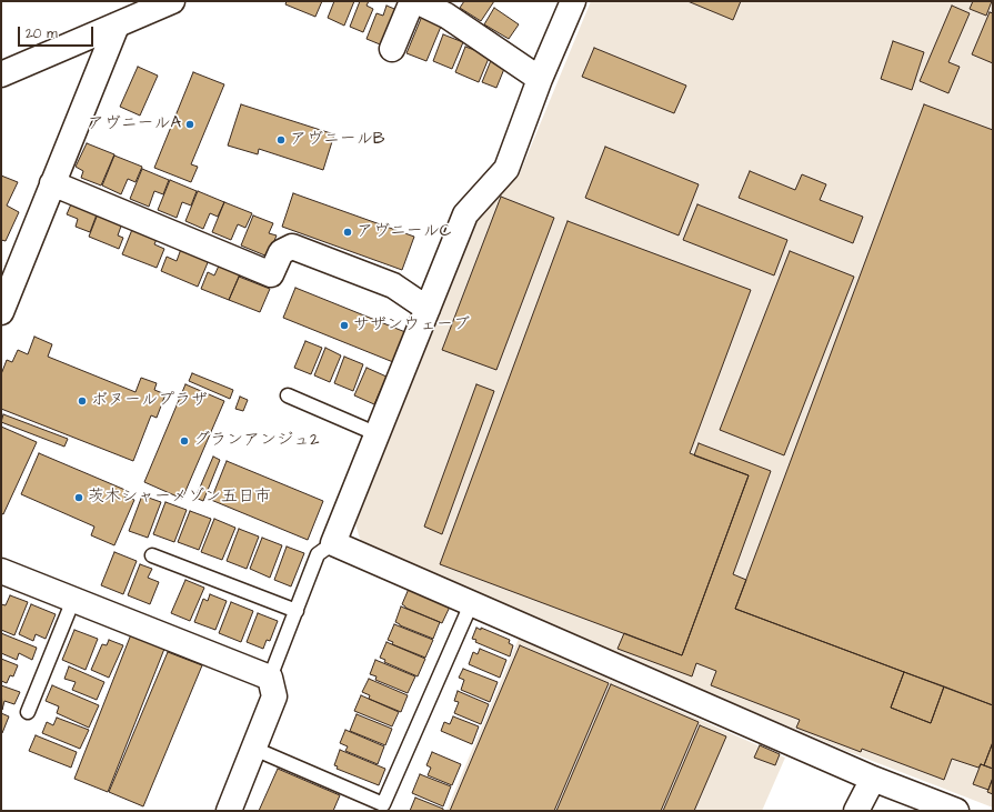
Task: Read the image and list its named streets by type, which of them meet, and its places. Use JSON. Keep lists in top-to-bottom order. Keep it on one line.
{"places":["アヴニールA","アヴニールB","アヴニールC","サザンウェーブ","ボヌールプラザ","グランアンジュ2","茨木シャーメゾン五日市"],"scale_bar":"20 m"}
